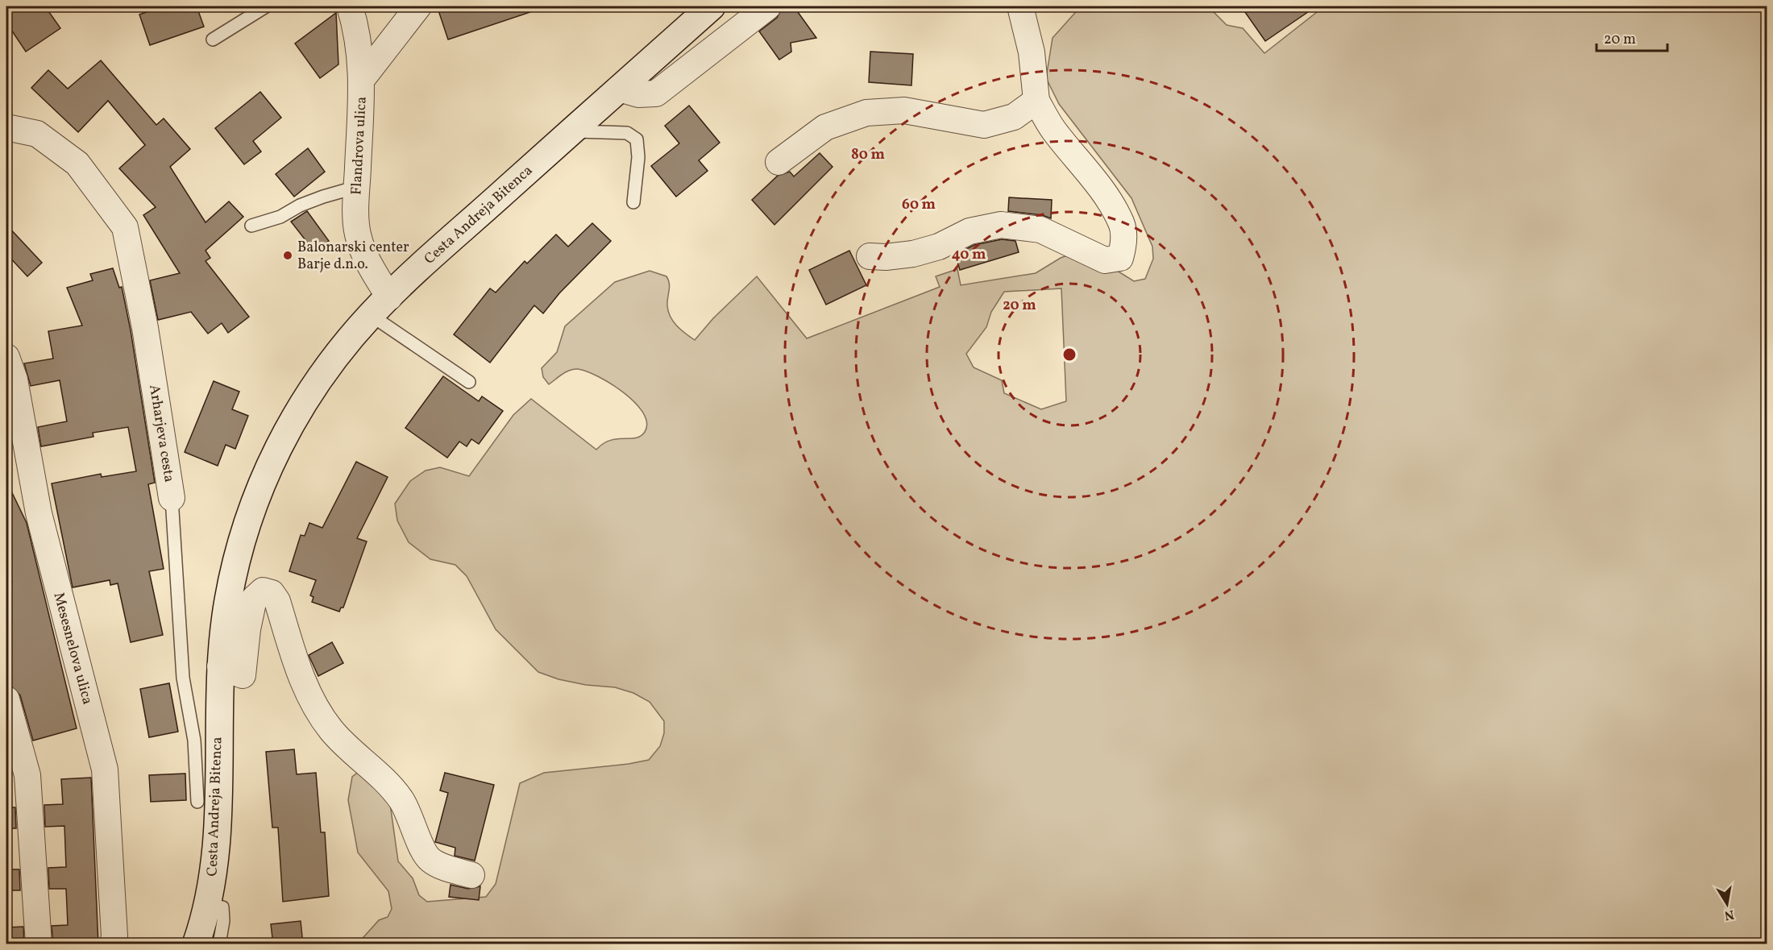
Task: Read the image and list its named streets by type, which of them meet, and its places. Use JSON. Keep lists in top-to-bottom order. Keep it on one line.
{"streets":{"street":["Flandrova ulica","Cesta Andreja Bitenca","Arharjeva cesta","Mesesnelova ulica"]},"crossings":[["Flandrova ulica","Cesta Andreja Bitenca"]],"places":["Balonarski center Barje d.n.o."],"scale_bar":"20 m","north":"bottom","rings":["80 m","60 m","40 m","20 m"]}
